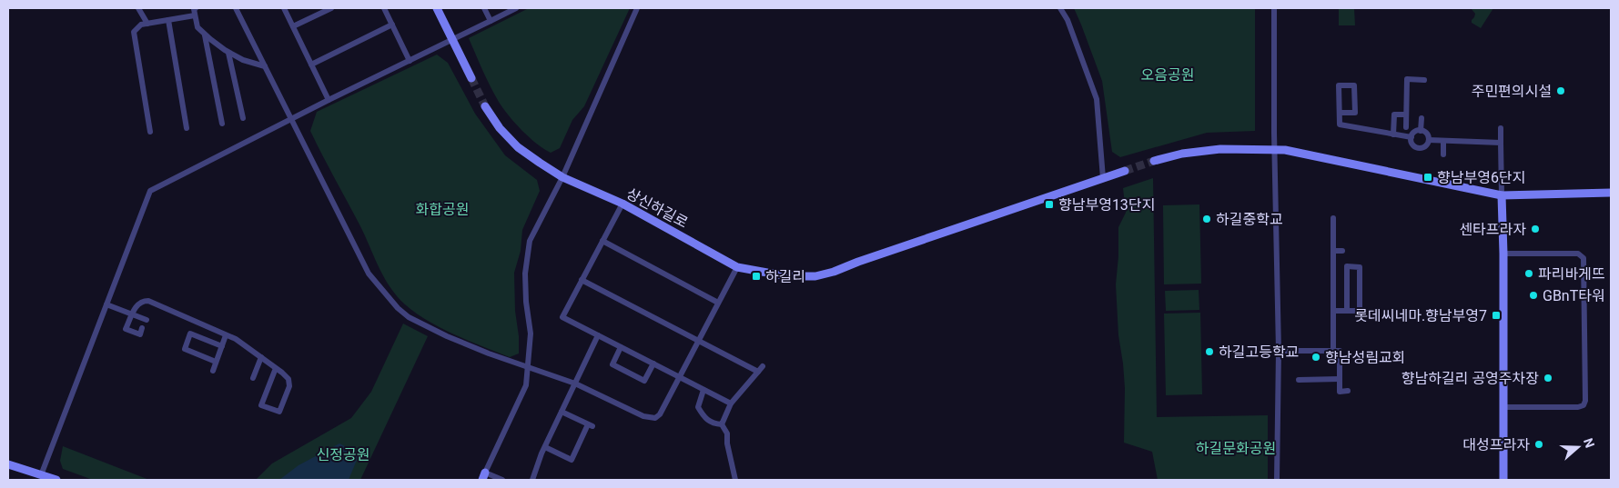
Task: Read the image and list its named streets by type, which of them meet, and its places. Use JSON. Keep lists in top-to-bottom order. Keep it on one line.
{"streets":{"street":["상신하길로"]},"parks":["오음공원","화합공원","하길문화공원","신정공원"],"places":{"other":["주민편의시설","하길중학교","센타프라자","파리바게뜨","GBnT타워","하길고등학교","향남성림교회","향남하길리 공영주차장","대성프라자"],"transit":["향남부영6단지","향남부영13단지","하길리","롯데씨네마.향남부영7"]},"north":"right"}
